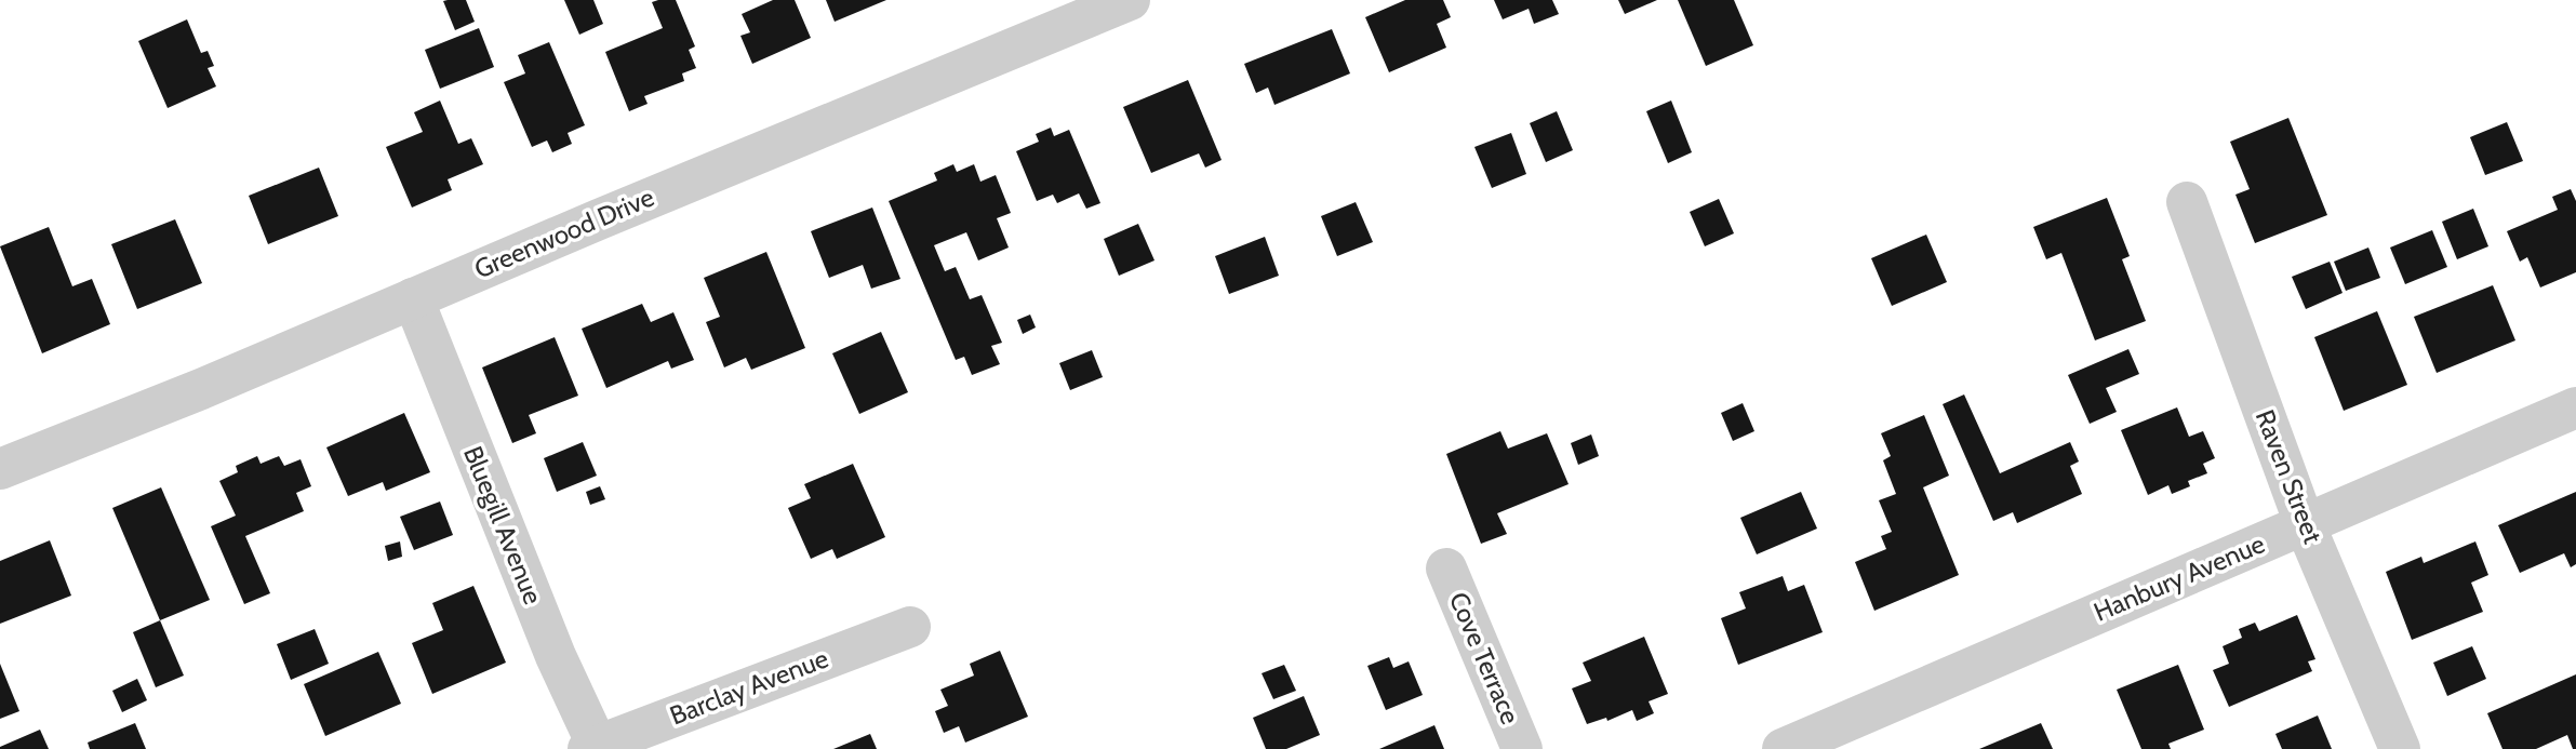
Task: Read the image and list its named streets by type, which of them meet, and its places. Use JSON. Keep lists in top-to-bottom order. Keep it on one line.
{"streets":{"street":["Greenwood Drive","Raven Street","Bluegill Avenue","Hanbury Avenue","Cove Terrace","Barclay Avenue"]},"crossings":[["Greenwood Drive","Bluegill Avenue"],["Raven Street","Hanbury Avenue"],["Bluegill Avenue","Barclay Avenue"]]}
